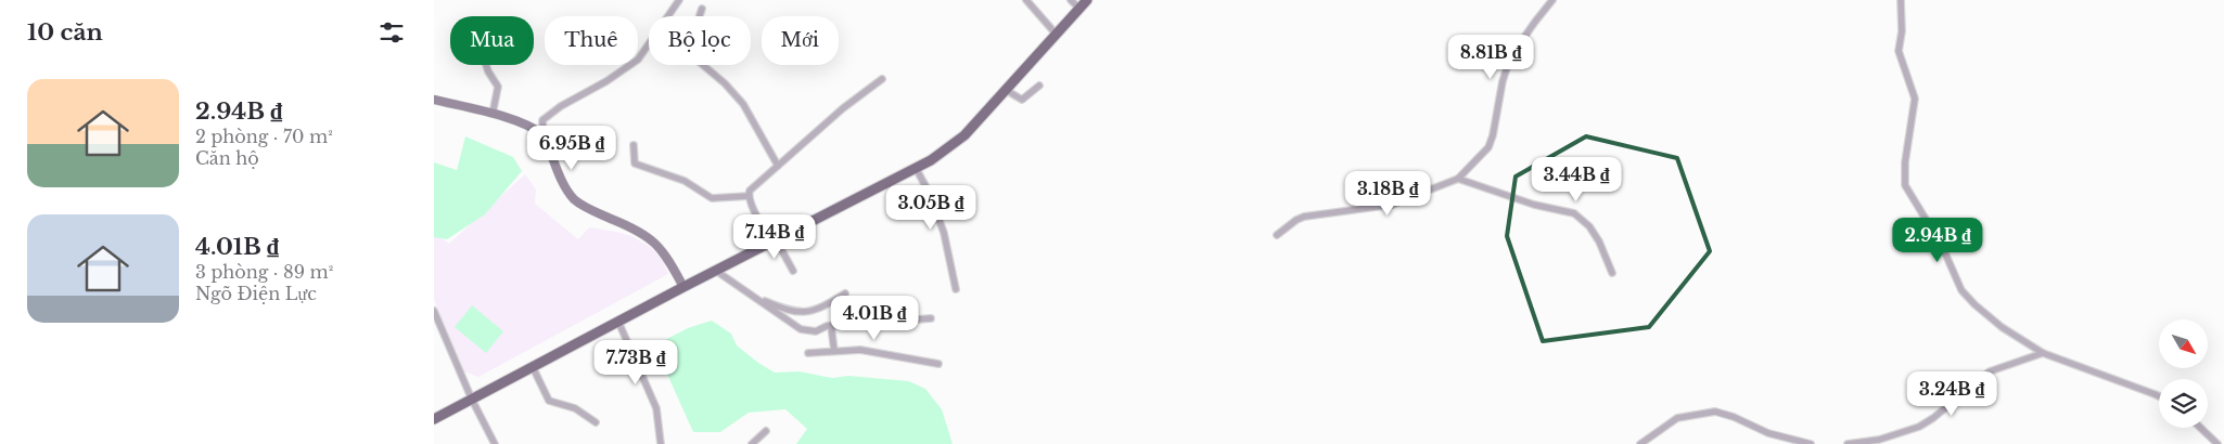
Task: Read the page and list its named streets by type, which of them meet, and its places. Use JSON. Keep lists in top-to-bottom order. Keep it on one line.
{"north":"bottom right","page":{"heading":"10 căn","chip":["Mua","Thuê","Bộ lọc","Mới"],"price":["8.81B ₫","6.95B ₫","3.44B ₫","3.18B ₫","3.05B ₫","7.14B ₫","2.94B ₫","4.01B ₫","7.73B ₫","3.24B ₫"],"list":[{"name":"2.94B ₫","note":"2 phòng · 70 m² · Căn hộ"},{"name":"4.01B ₫","note":"3 phòng · 89 m² · Ngõ Điện Lực"}]}}
